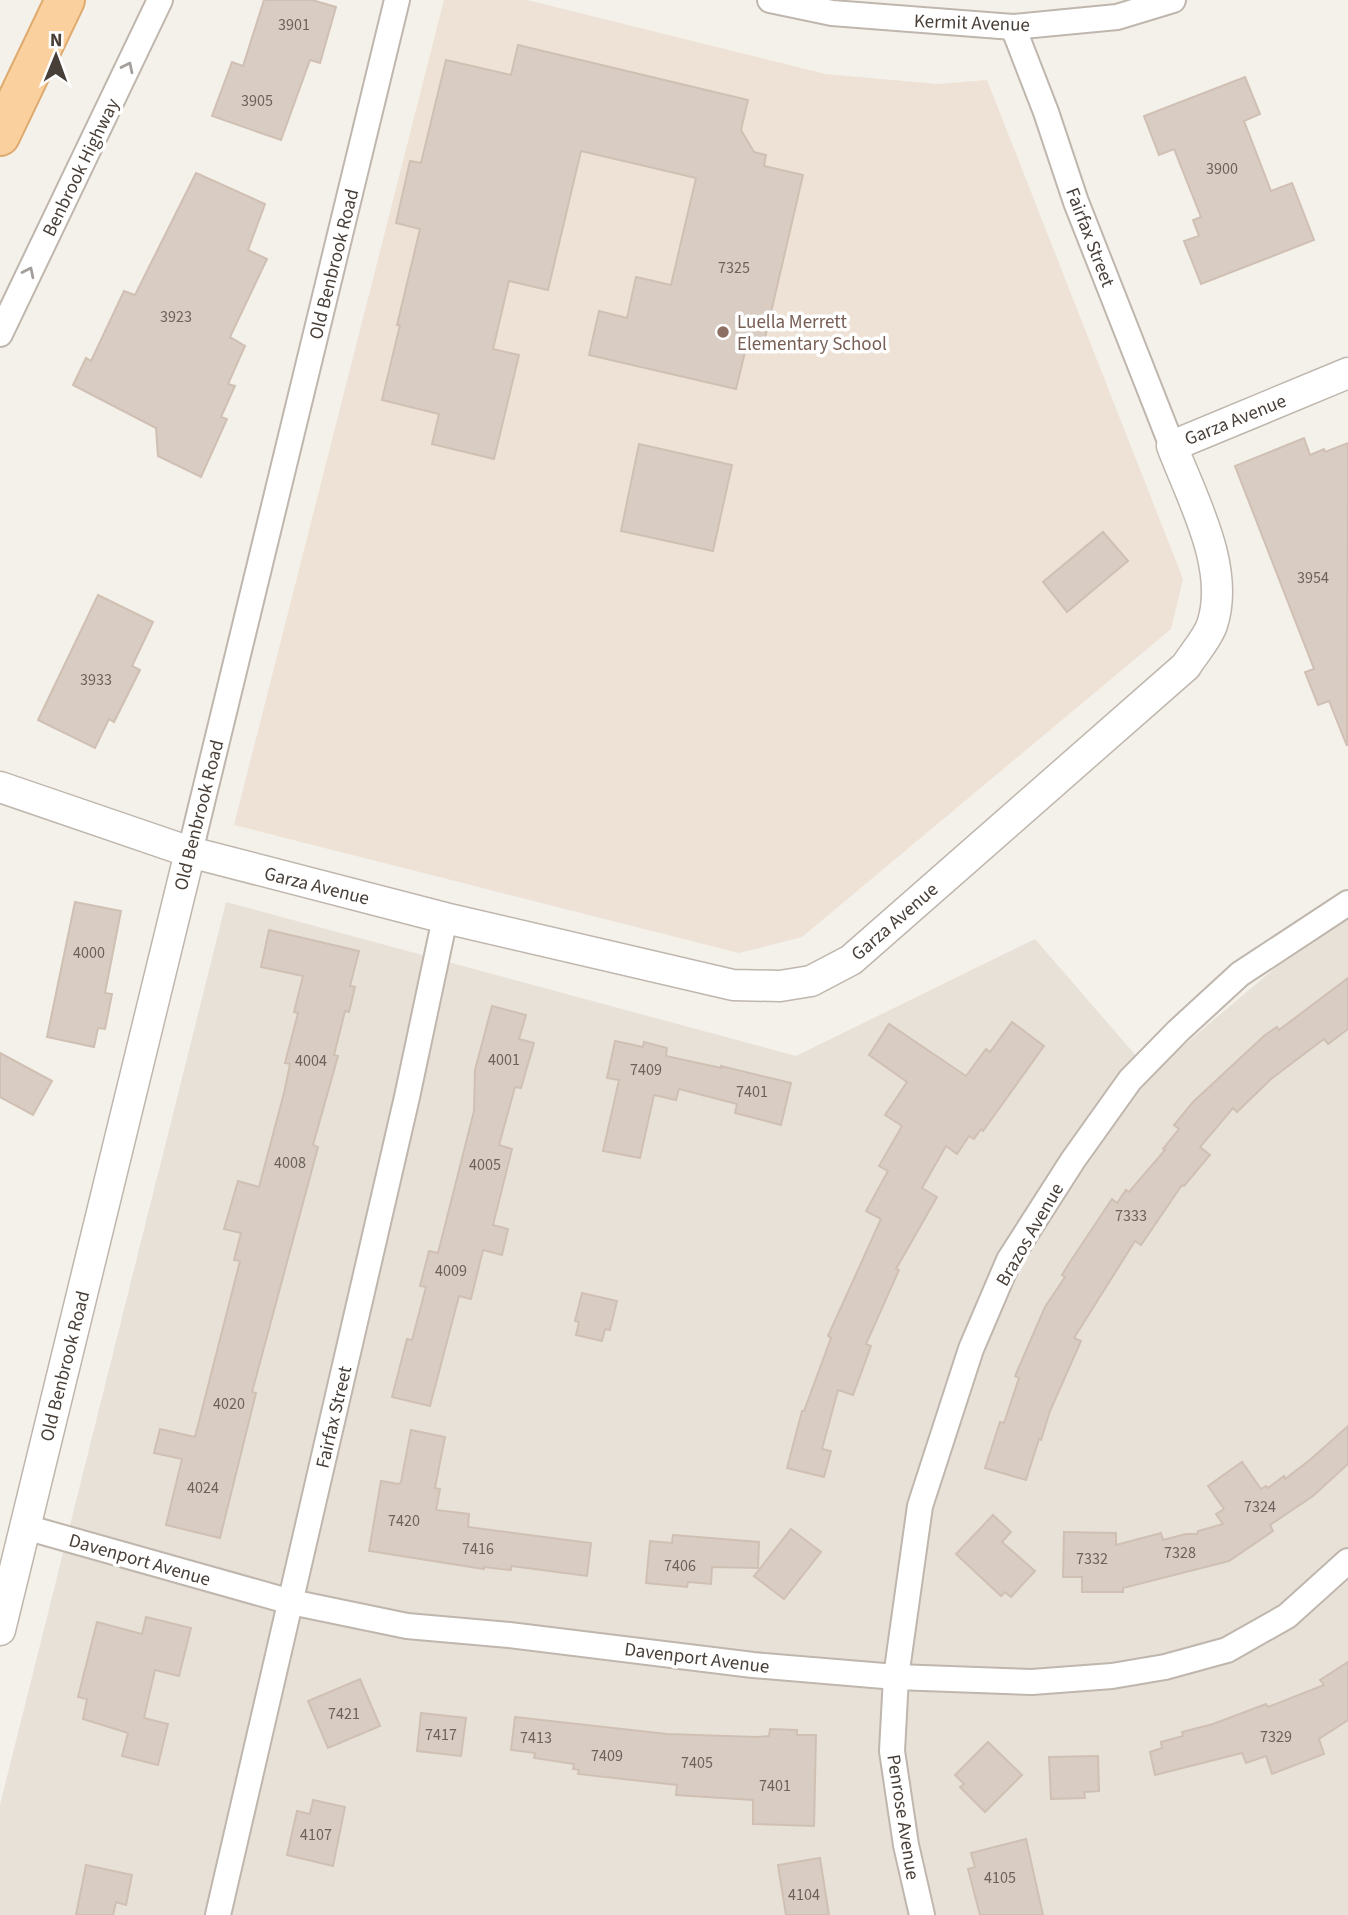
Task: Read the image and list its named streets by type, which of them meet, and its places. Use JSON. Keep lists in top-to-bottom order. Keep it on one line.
{"streets":{"street":["Kermit Avenue","Benbrook Highway","Fairfax Street","Old Benbrook Road","Garza Avenue","Brazos Avenue","Davenport Avenue","Penrose Avenue"]},"crossings":[["Kermit Avenue","Fairfax Street"],["Fairfax Street","Garza Avenue"],["Fairfax Street","Davenport Avenue"],["Old Benbrook Road","Garza Avenue"],["Old Benbrook Road","Davenport Avenue"],["Brazos Avenue","Davenport Avenue"],["Brazos Avenue","Penrose Avenue"],["Davenport Avenue","Penrose Avenue"]],"one_way":["Benbrook Highway"],"places":["Luella Merrett Elementary School"],"house_numbers":["3901","3905","3900","7325","3923","3954","3933","4000","4001","4004","7409","7401","4008","4005","7333","4009","4020","4024","7324","7420","7416","7328","7332","7406","7421","7417","7329","7413","7409","7405","7401","4107","4105","4104"],"north":"top"}
